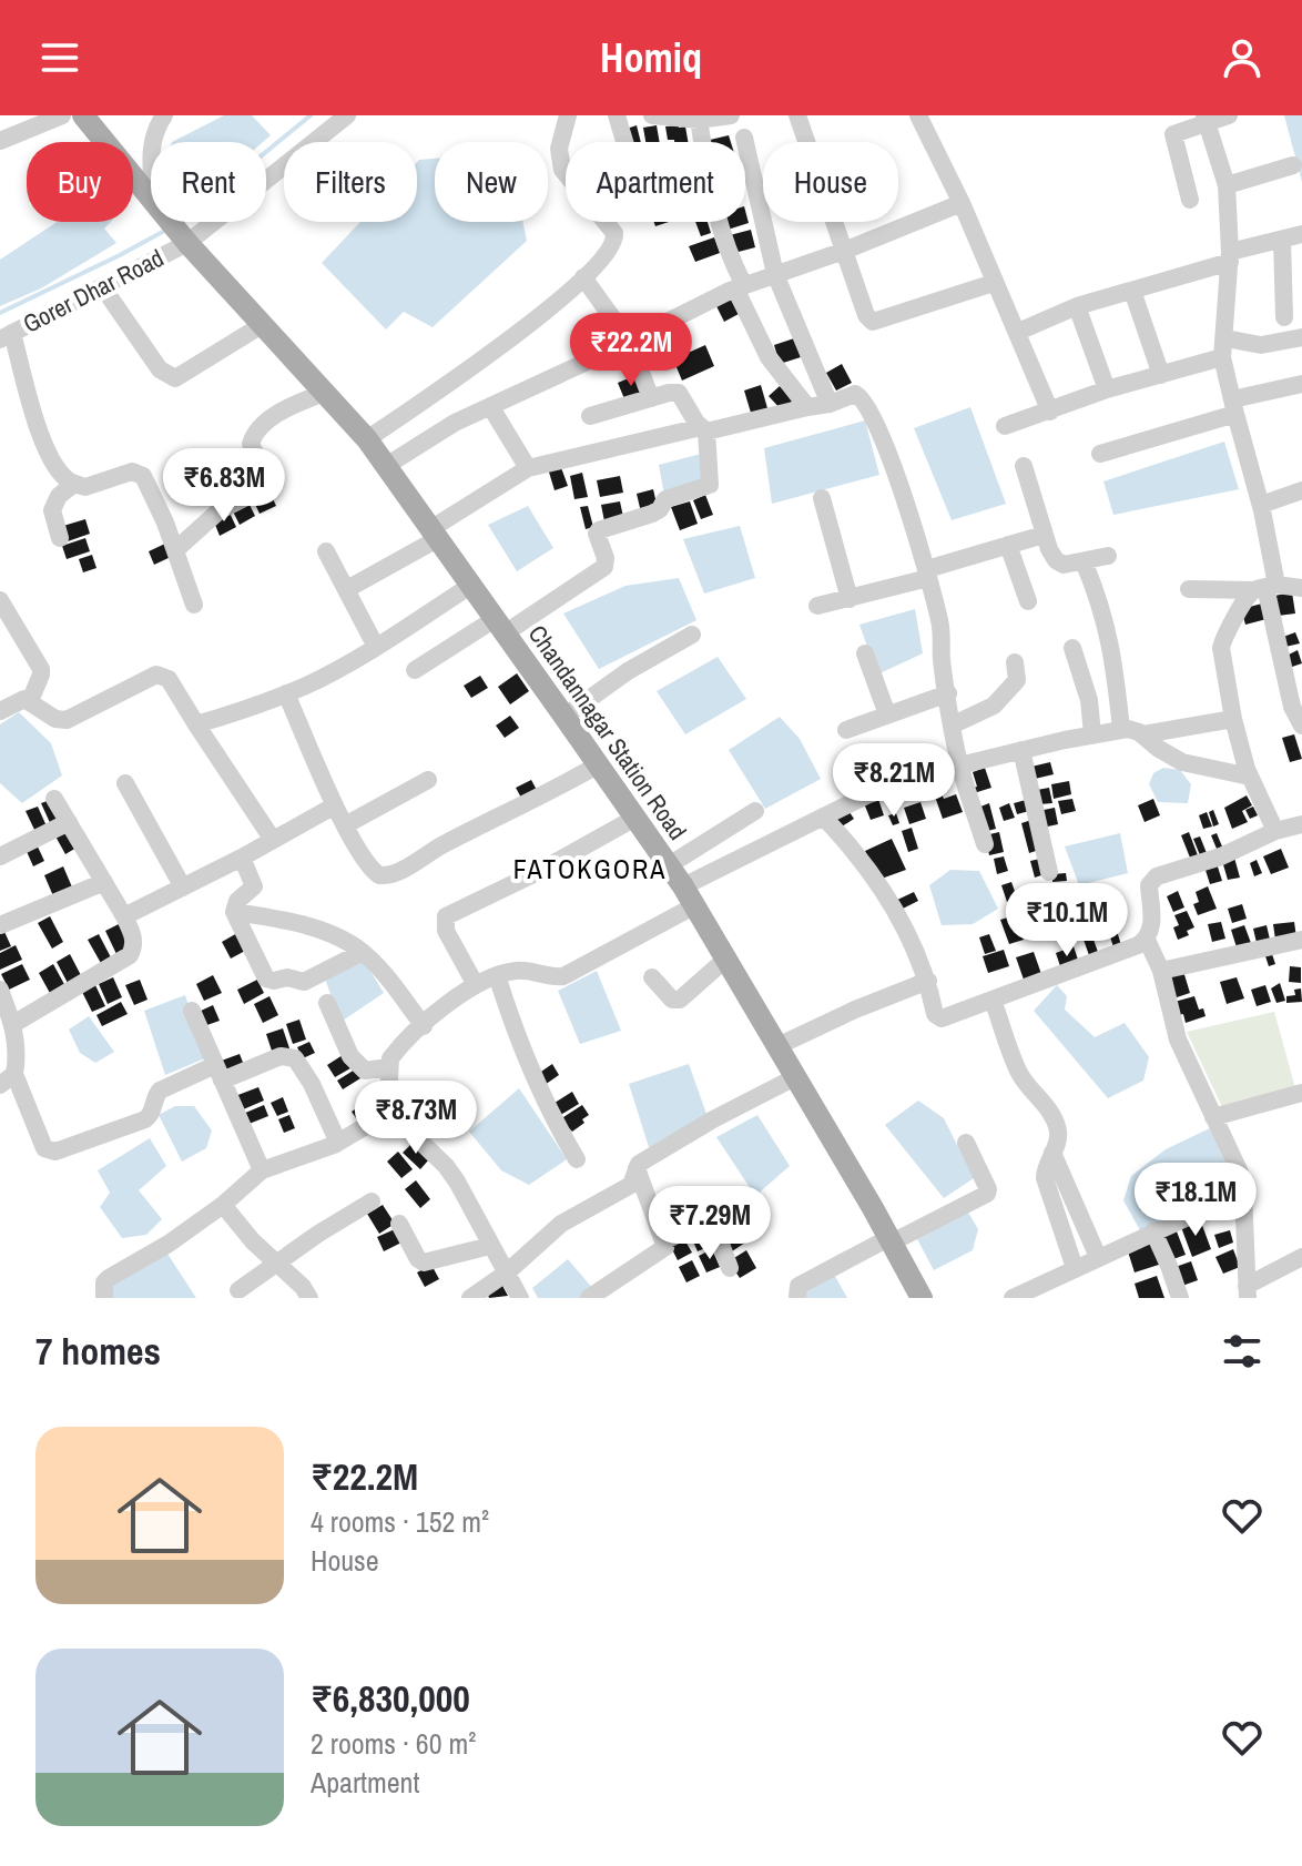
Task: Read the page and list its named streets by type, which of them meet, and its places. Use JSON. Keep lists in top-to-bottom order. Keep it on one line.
{"streets":{"main road":["Chandannagar Station Road"],"street":["Gorer Dhar Road"]},"crossings":[["Gorer Dhar Road","Chandannagar Station Road"]],"districts":["FATOKGORA"],"page":{"header":"Homiq","chip":["Buy","Rent","Filters","New","Apartment","House"],"price":["₹22.2M","₹6.83M","₹8.21M","₹10.1M","₹8.73M","₹18.1M","₹7.29M"],"heading":"7 homes","list":[{"name":"₹22.2M","note":"4 rooms · 152 m² · House"},{"name":"₹6,830,000","note":"2 rooms · 60 m² · Apartment"}]}}
